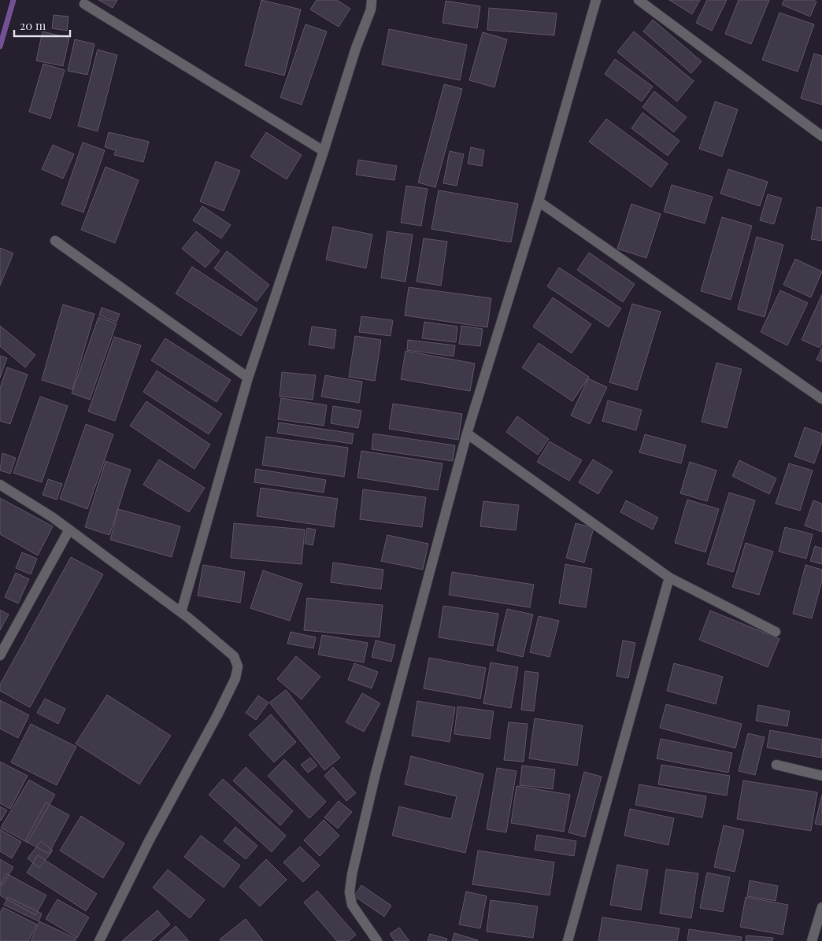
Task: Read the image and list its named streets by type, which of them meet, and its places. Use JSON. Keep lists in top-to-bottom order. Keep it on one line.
{"scale_bar":"20 m"}
